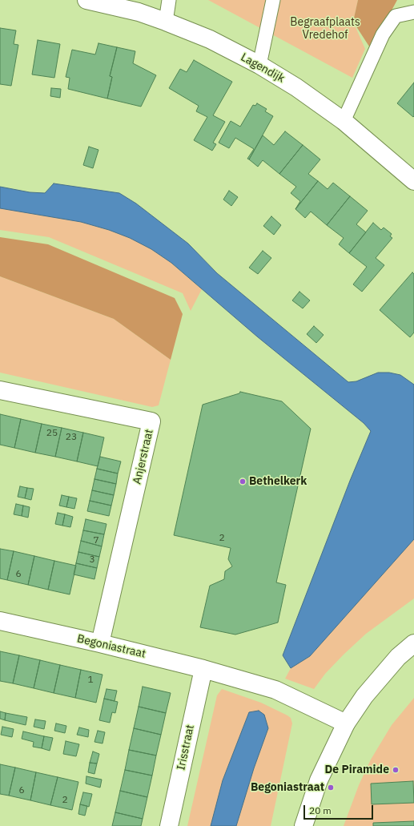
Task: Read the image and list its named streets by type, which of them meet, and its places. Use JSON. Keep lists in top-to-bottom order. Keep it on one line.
{"streets":{"street":["Lagendijk","Anjerstraat","Begoniastraat","Irisstraat"]},"crossings":[["Anjerstraat","Begoniastraat"],["Begoniastraat","Irisstraat"]],"parks":["Begraafplaats Vredehof"],"places":["Bethelkerk","De Piramide","Begoniastraat"],"house_numbers":["25","23","2","7","3","6","1","6","2"],"scale_bar":"20 m"}
